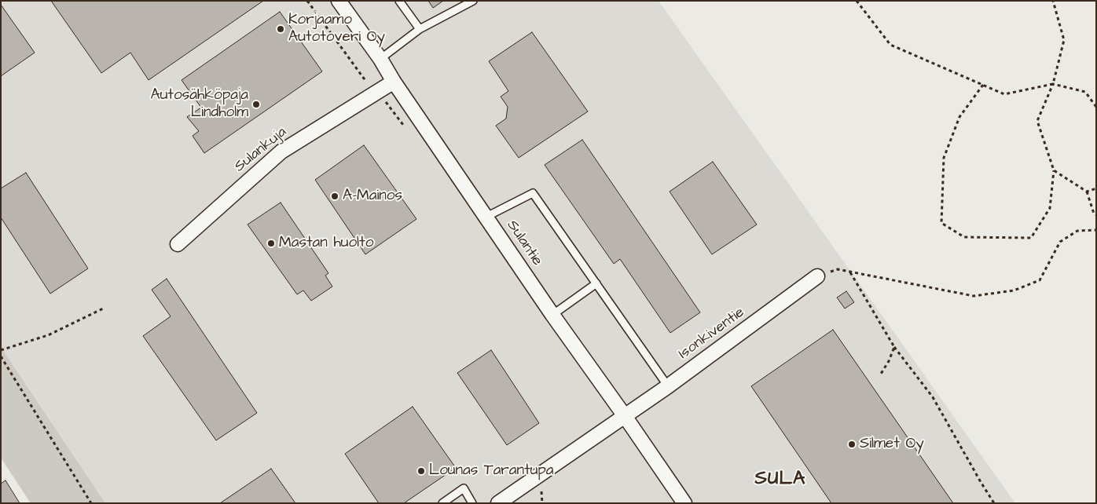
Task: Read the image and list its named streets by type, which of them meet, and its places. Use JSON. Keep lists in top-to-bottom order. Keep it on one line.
{"streets":{"street":["Sulankuja","Sulantie","Isonkiventie"]},"crossings":[["Sulankuja","Sulantie"],["Sulantie","Isonkiventie"]],"districts":["SULA"],"places":["Korjaamo Autotoveri Oy","Autosähköpaja Lindholm","A-Mainos","Mastan huolto","Silmet Oy","Lounas Tarantupa"]}
